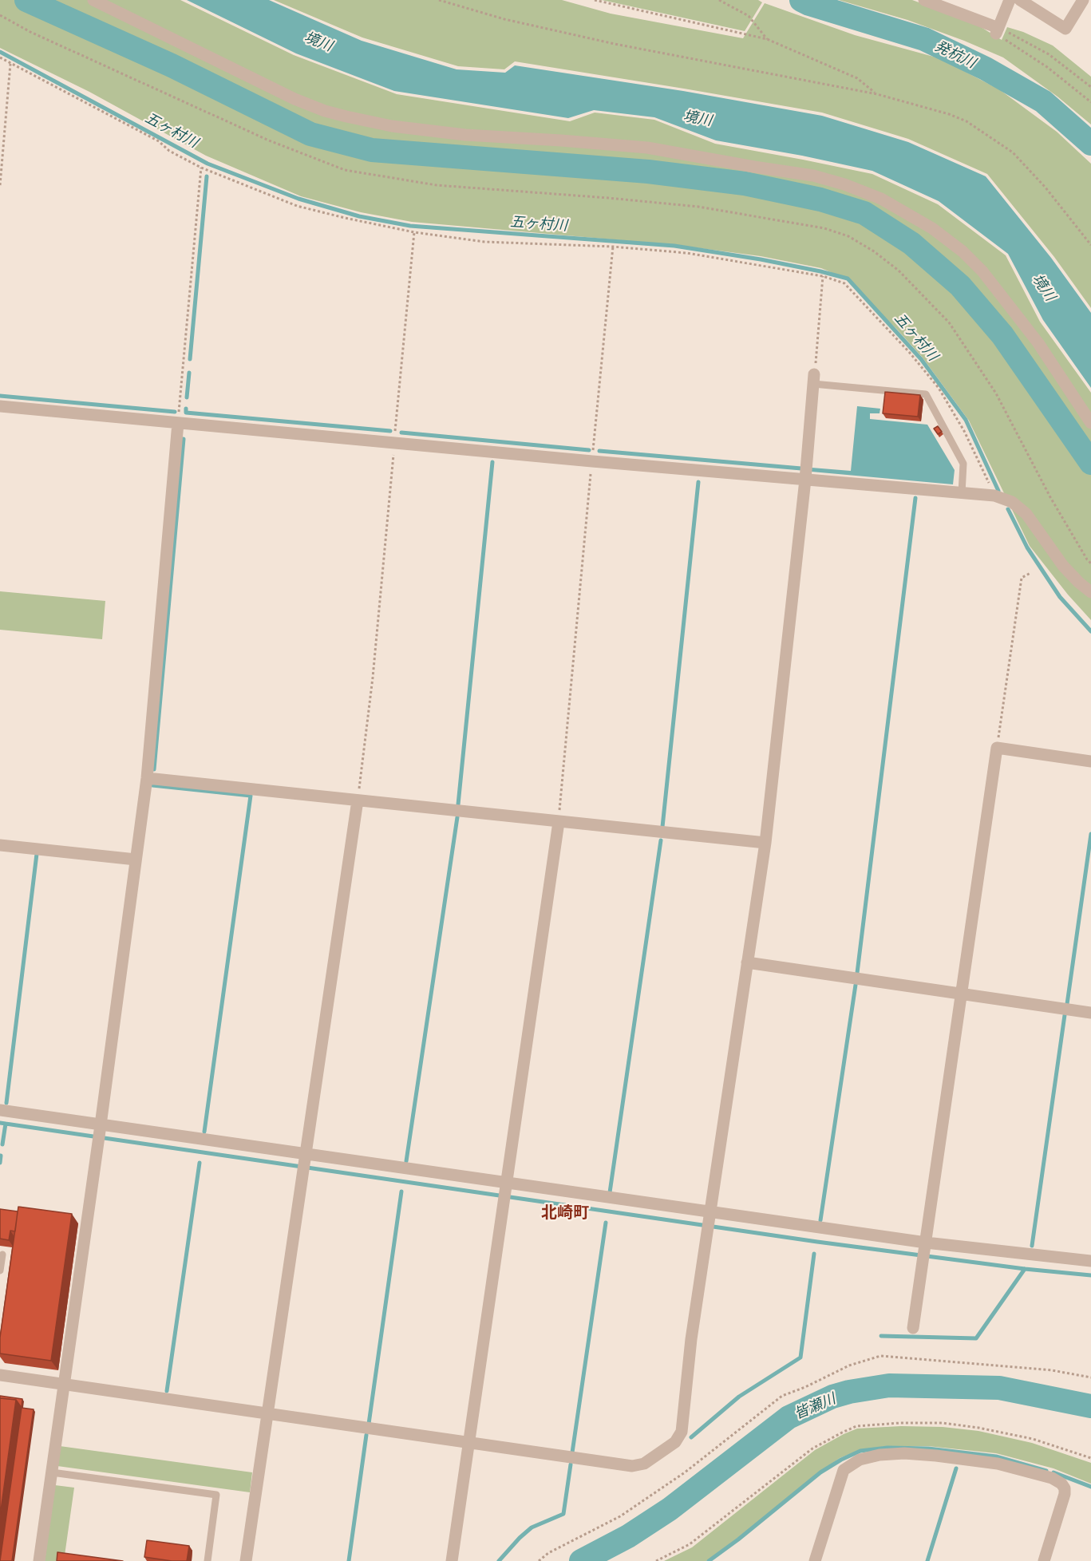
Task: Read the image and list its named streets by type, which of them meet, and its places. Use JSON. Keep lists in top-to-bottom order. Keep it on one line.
{"districts":["北崎町"],"water":["境川","発杭川","五ヶ村川","皆瀬川"]}
